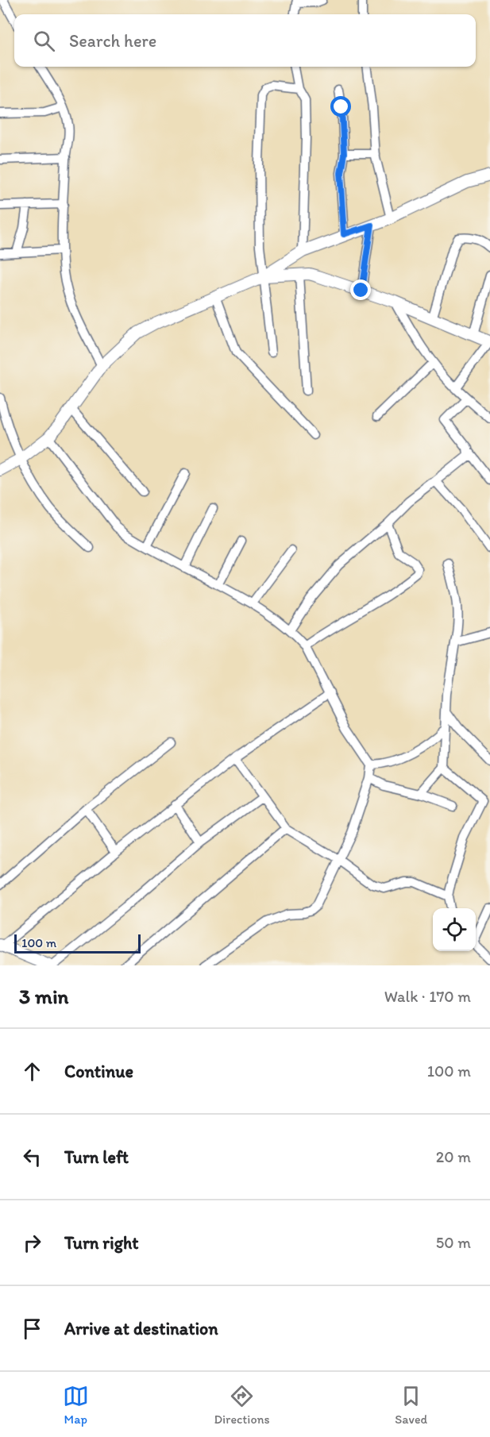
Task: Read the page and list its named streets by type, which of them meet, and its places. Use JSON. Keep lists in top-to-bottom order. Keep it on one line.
{"scale_bar":"100 m","page":{"search":"Search here","scale":"100 m","heading":["3 min","Walk · 170 m"],"list":[["Continue","100 m"],["Turn left","20 m"],["Turn right","50 m"],"Arrive at destination"],"nav":["Map","Directions","Saved"]}}
